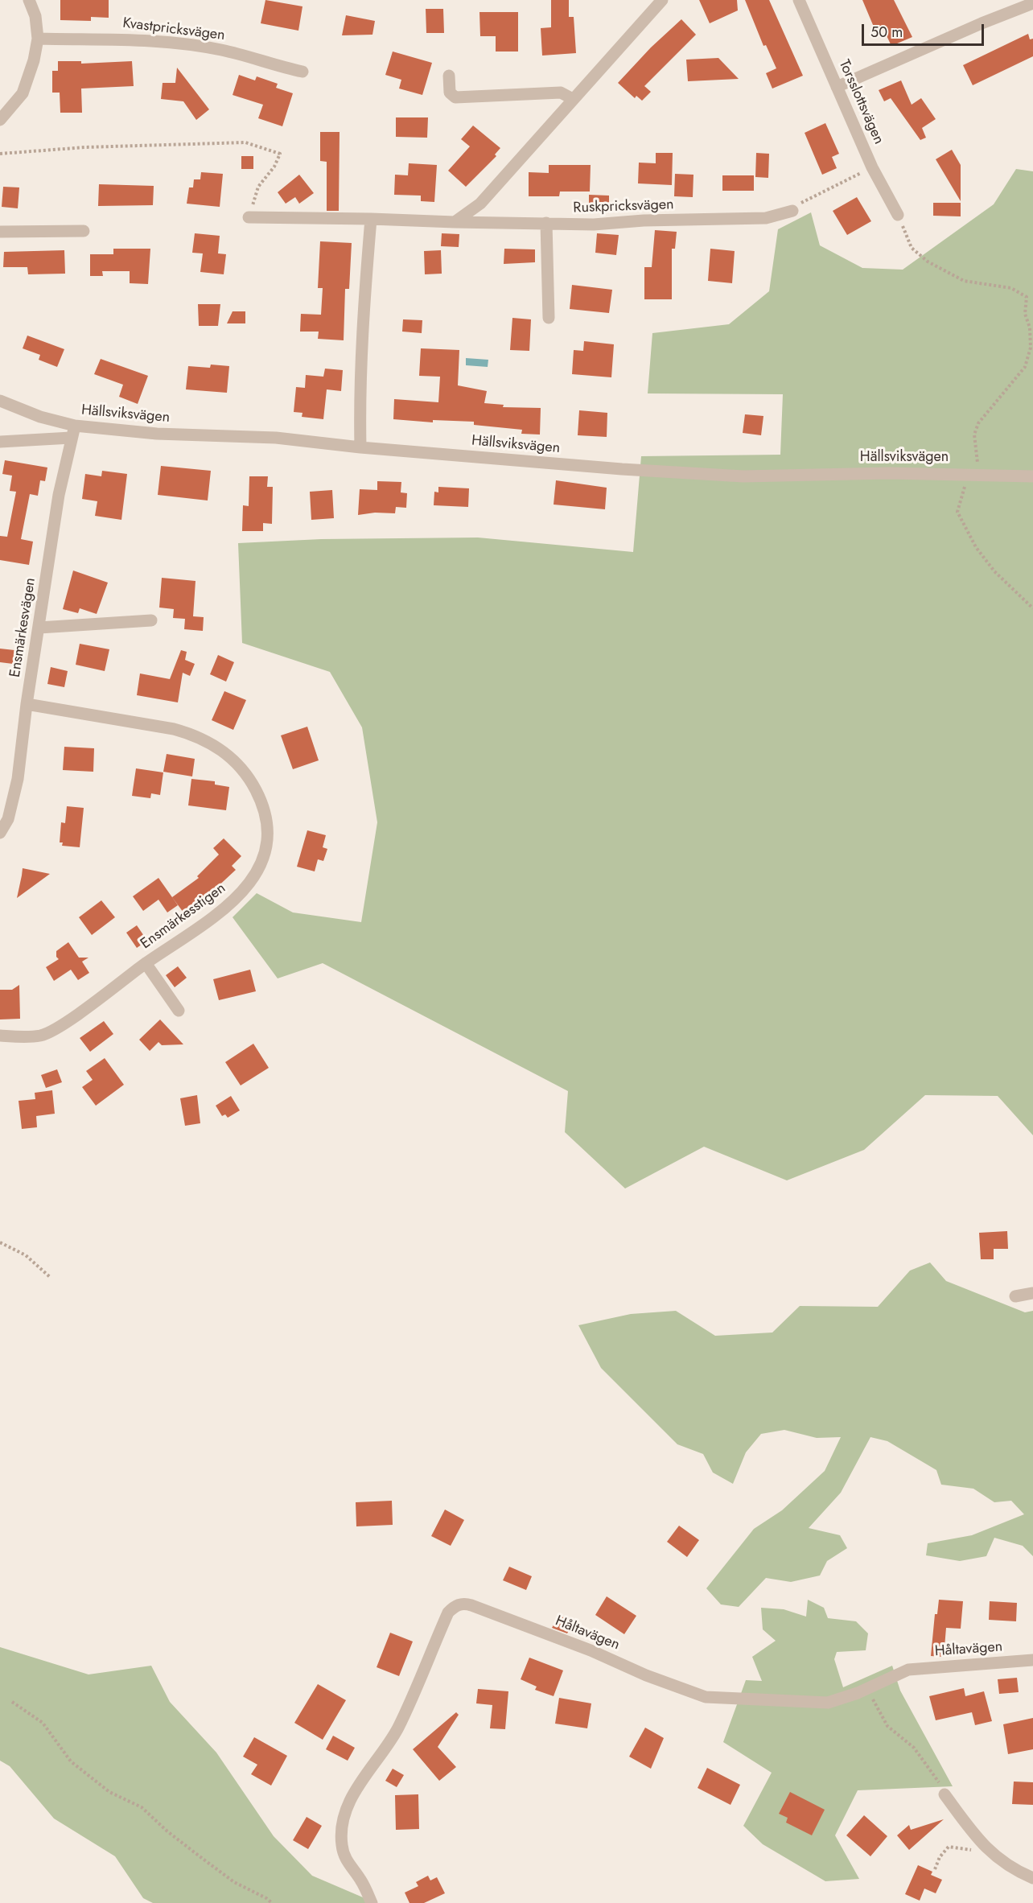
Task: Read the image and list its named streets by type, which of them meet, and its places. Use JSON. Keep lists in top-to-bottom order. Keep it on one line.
{"streets":{"street":["Kvastpricksvägen","Torsslottsvägen","Ruskpricksvägen","Hällsviksvägen","Ensmärkesvägen","Ensmärkesstigen","Håltavägen"]},"crossings":[["Hällsviksvägen","Ensmärkesvägen"],["Ensmärkesvägen","Ensmärkesstigen"]],"scale_bar":"50 m"}
